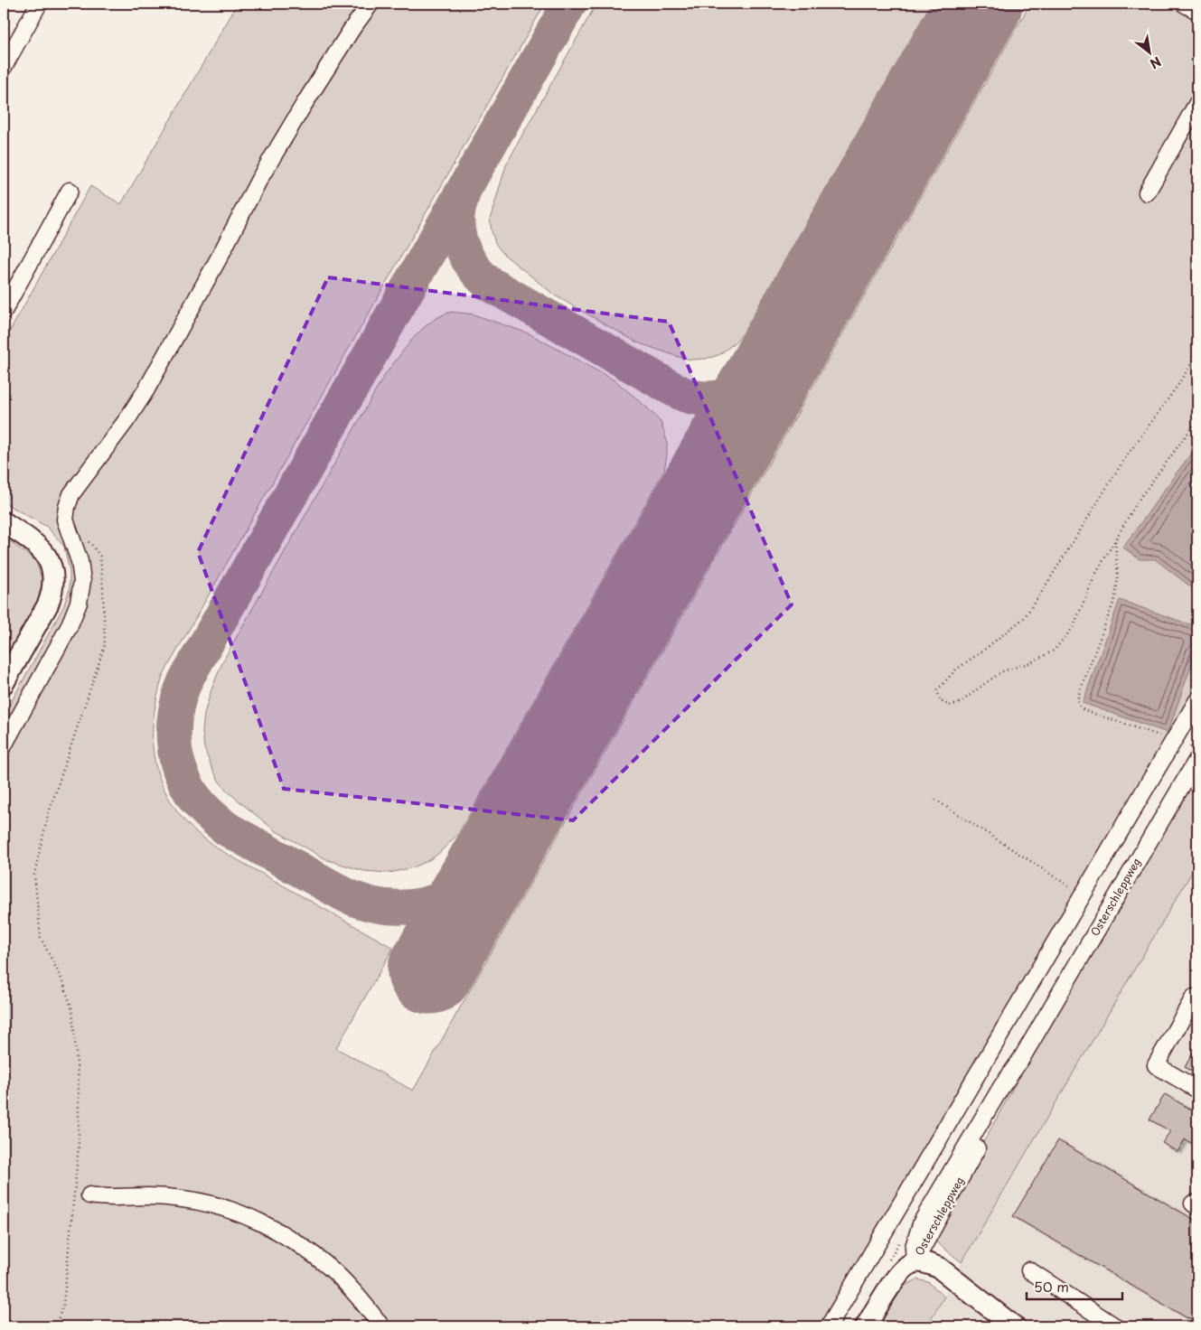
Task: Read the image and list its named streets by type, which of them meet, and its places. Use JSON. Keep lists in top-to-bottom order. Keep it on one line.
{"streets":{"street":["Osterschleppweg"]},"scale_bar":"50 m","north":"bottom right"}
